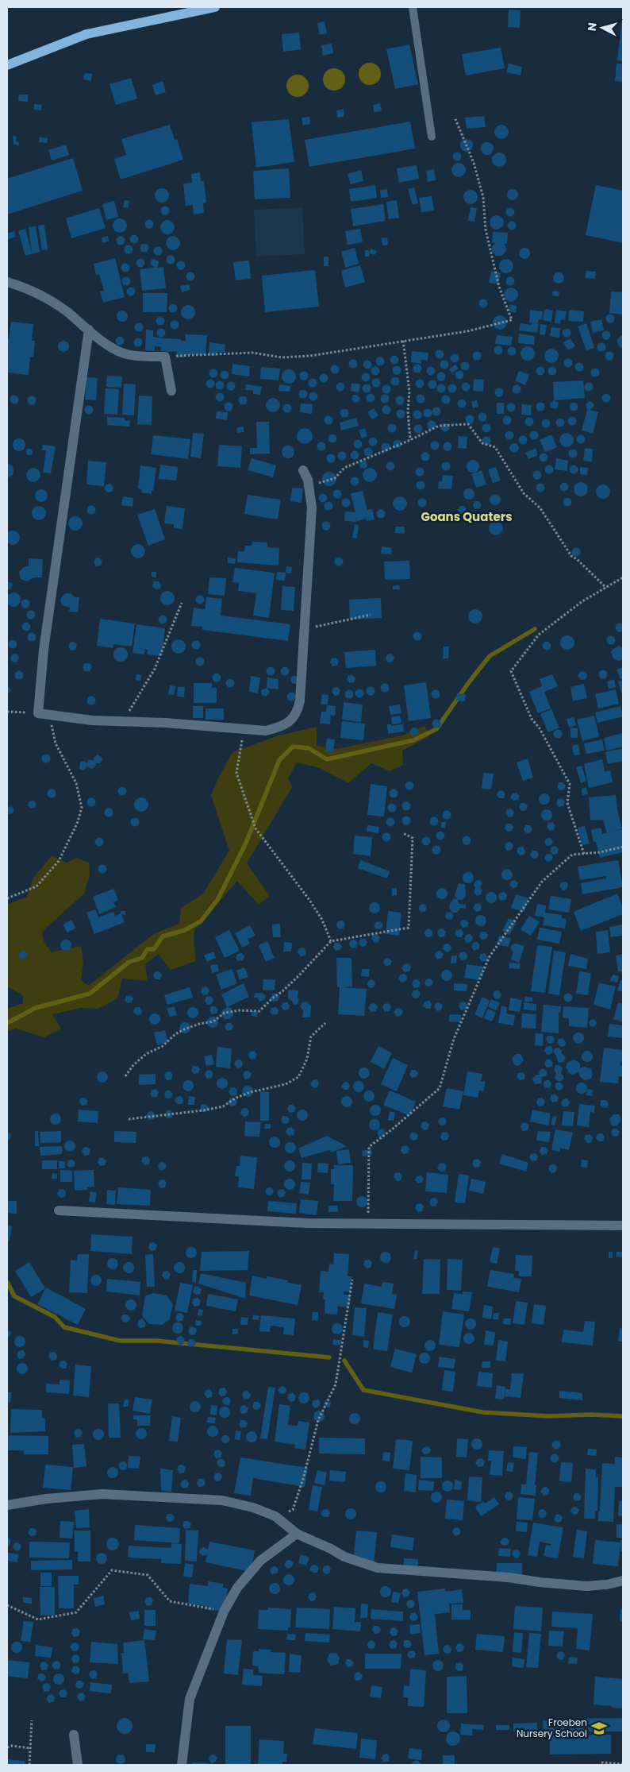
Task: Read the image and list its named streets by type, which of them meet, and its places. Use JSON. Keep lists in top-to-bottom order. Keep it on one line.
{"districts":["Goans Quaters"],"places":{"school or university":["Froeben Nursery School"]},"north":"left"}
